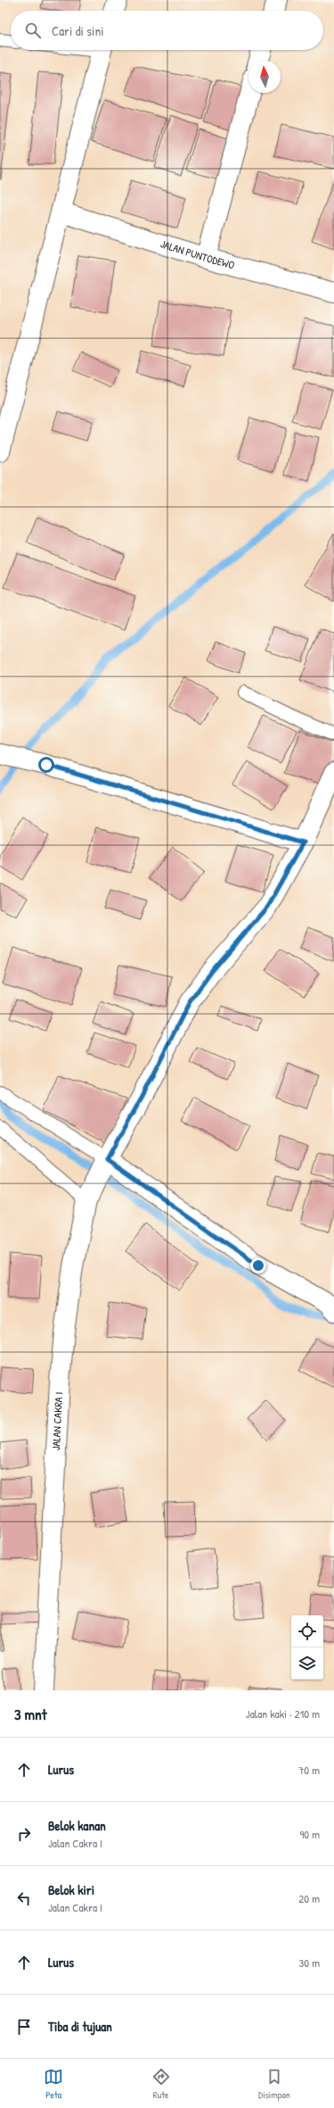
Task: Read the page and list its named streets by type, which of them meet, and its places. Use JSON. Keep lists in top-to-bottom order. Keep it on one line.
{"streets":{"street":["JALAN PUNTODEWO","JALAN CAKRA I"]},"north":"top","page":{"search":"Cari di sini","heading":["3 mnt","Jalan kaki · 210 m"],"list":[["Lurus","70 m"],["Belok kanan","Jalan Cakra I","90 m"],["Belok kiri","Jalan Cakra I","20 m"],["Lurus","30 m"],"Tiba di tujuan"],"nav":["Peta","Rute","Disimpan"]}}
